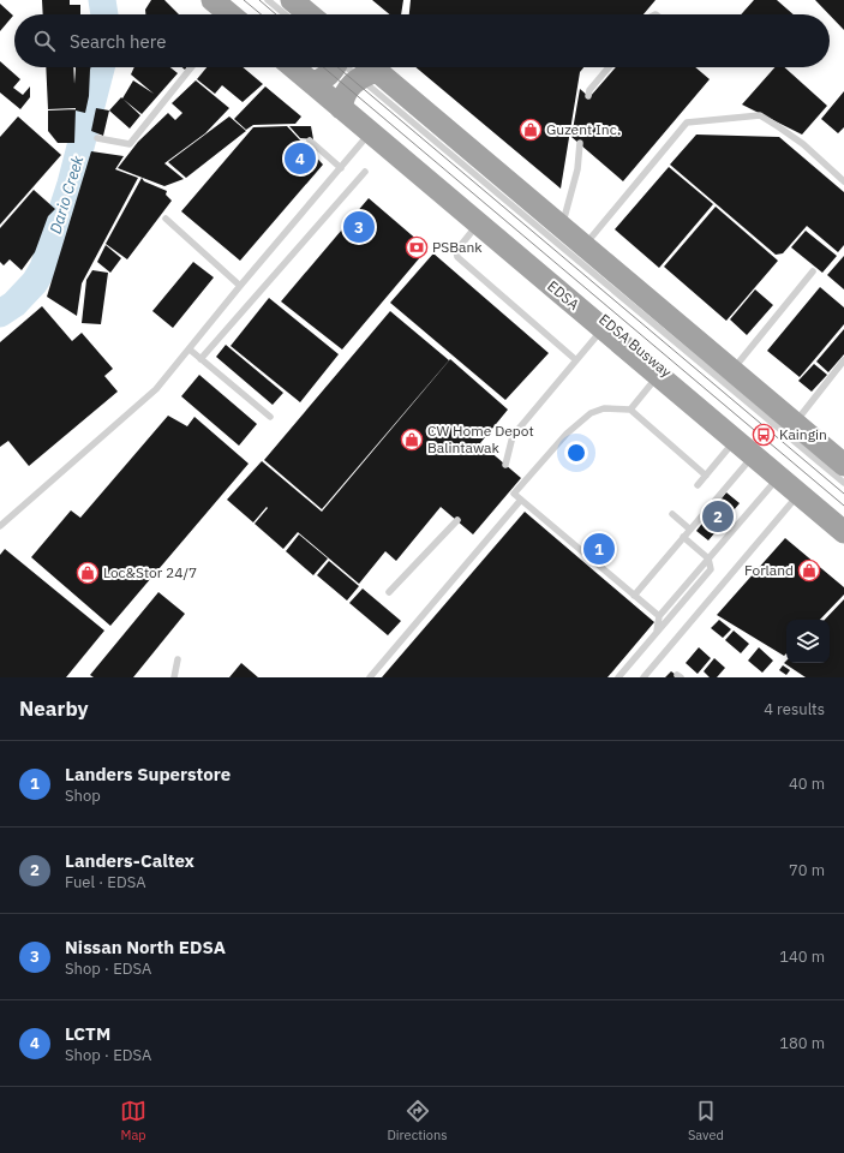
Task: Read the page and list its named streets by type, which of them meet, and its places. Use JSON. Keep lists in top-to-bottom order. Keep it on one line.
{"streets":{"highway":["EDSA"],"lane":["EDSA Busway"]},"water":["Dario Creek"],"places":{"shop":["Guzent Inc.","CW Home Depot Balintawak","Forland","Loc&Stor 24/7"],"bank":["PSBank"],"bus stop":["Kaingin"]},"page":{"search":"Search here","pins":["4","3","2","1"],"heading":["Nearby","4 results"],"list":[{"mark":"1","name":"Landers Superstore","note":"Shop","value":"40 m"},{"mark":"2","name":"Landers-Caltex","note":"Fuel · EDSA","value":"70 m"},{"mark":"3","name":"Nissan North EDSA","note":"Shop · EDSA","value":"140 m"},{"mark":"4","name":"LCTM","note":"Shop · EDSA","value":"180 m"}],"nav":["Map","Directions","Saved"]}}
